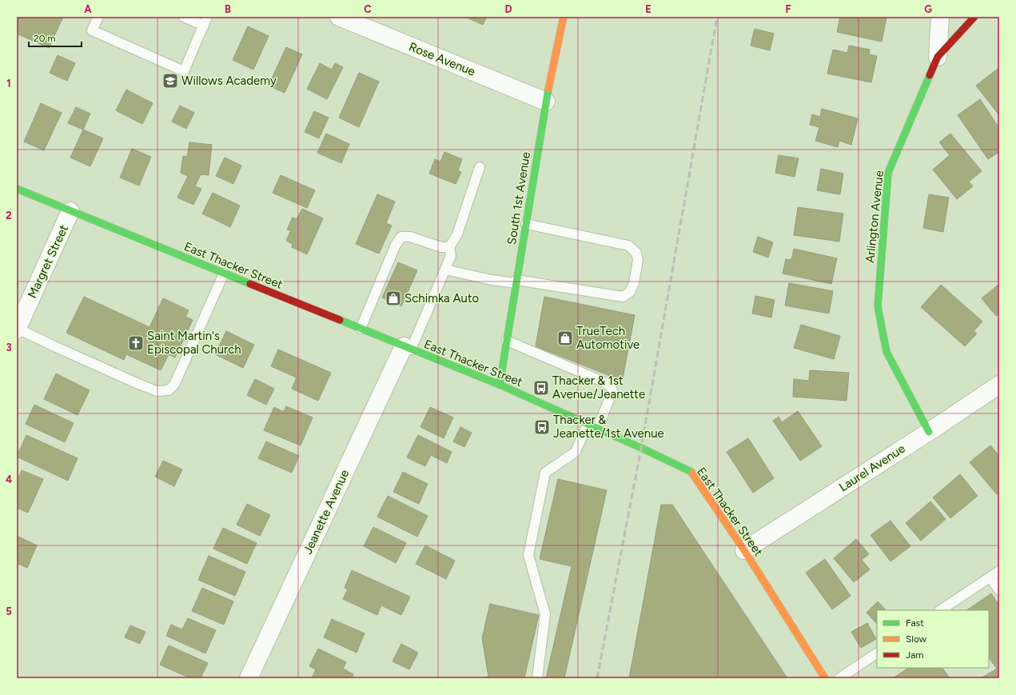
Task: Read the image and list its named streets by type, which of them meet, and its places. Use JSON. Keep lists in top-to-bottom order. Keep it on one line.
{"streets":{"street":["Rose Avenue","South 1st Avenue","Arlington Avenue","Margret Street","East Thacker Street","Laurel Avenue","Jeanette Avenue"]},"crossings":[["Rose Avenue","South 1st Avenue"],["South 1st Avenue","East Thacker Street"],["Arlington Avenue","Laurel Avenue"],["Margret Street","East Thacker Street"],["East Thacker Street","Laurel Avenue"],["East Thacker Street","Jeanette Avenue"]],"places":{"school or university":["Willows Academy"],"shop":["Schimka Auto","TrueTech Automotive"],"church":["Saint Martin's Episcopal Church"],"bus stop":["Thacker & 1st Avenue/Jeanette","Thacker & Jeanette/1st Avenue"]},"legend":["Fast","Slow","Jam"],"scale_bar":"20 m","grid":{"columns":["A","B","C","D","E","F","G"],"rows":["1","2","3","4","5"]}}
